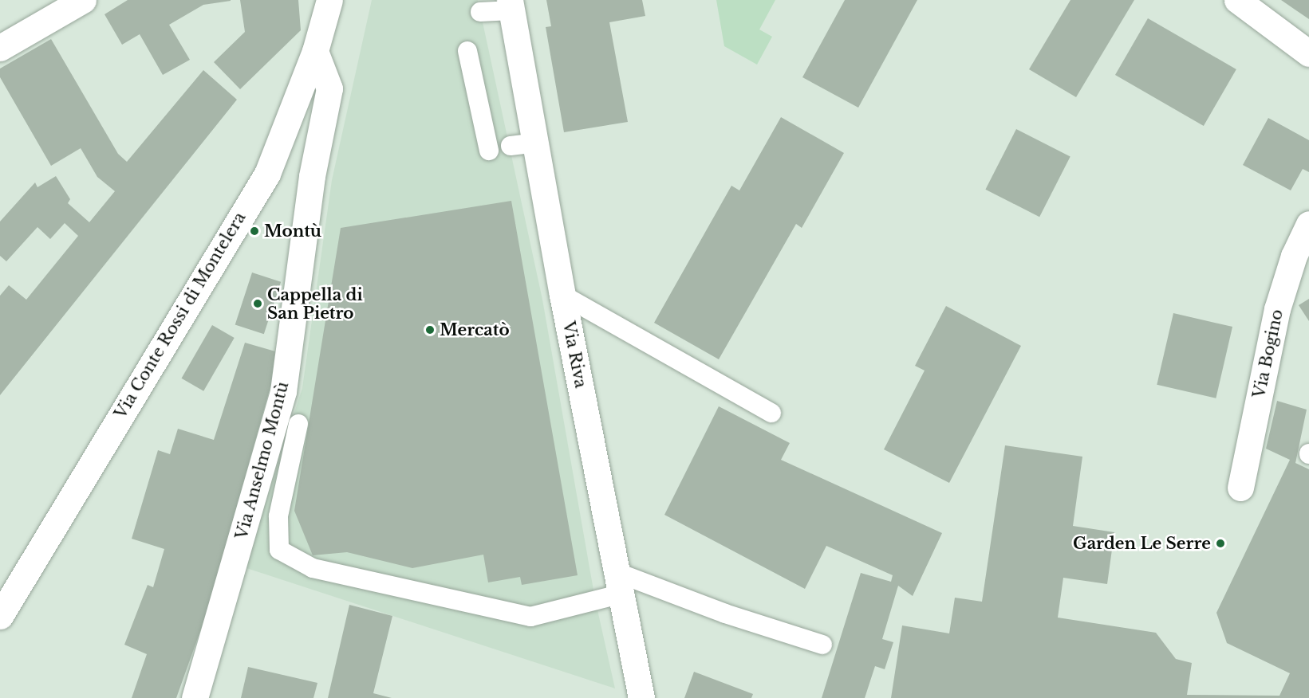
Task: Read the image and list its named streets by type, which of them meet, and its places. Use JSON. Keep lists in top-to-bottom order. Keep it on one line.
{"streets":{"street":["Via Conte Rossi di Montelera","Via Bogino","Via Riva","Via Anselmo Montù"]},"crossings":[["Via Conte Rossi di Montelera","Via Anselmo Montù"]],"places":["Montù","Cappella di San Pietro","Mercatò","Garden Le Serre"]}
